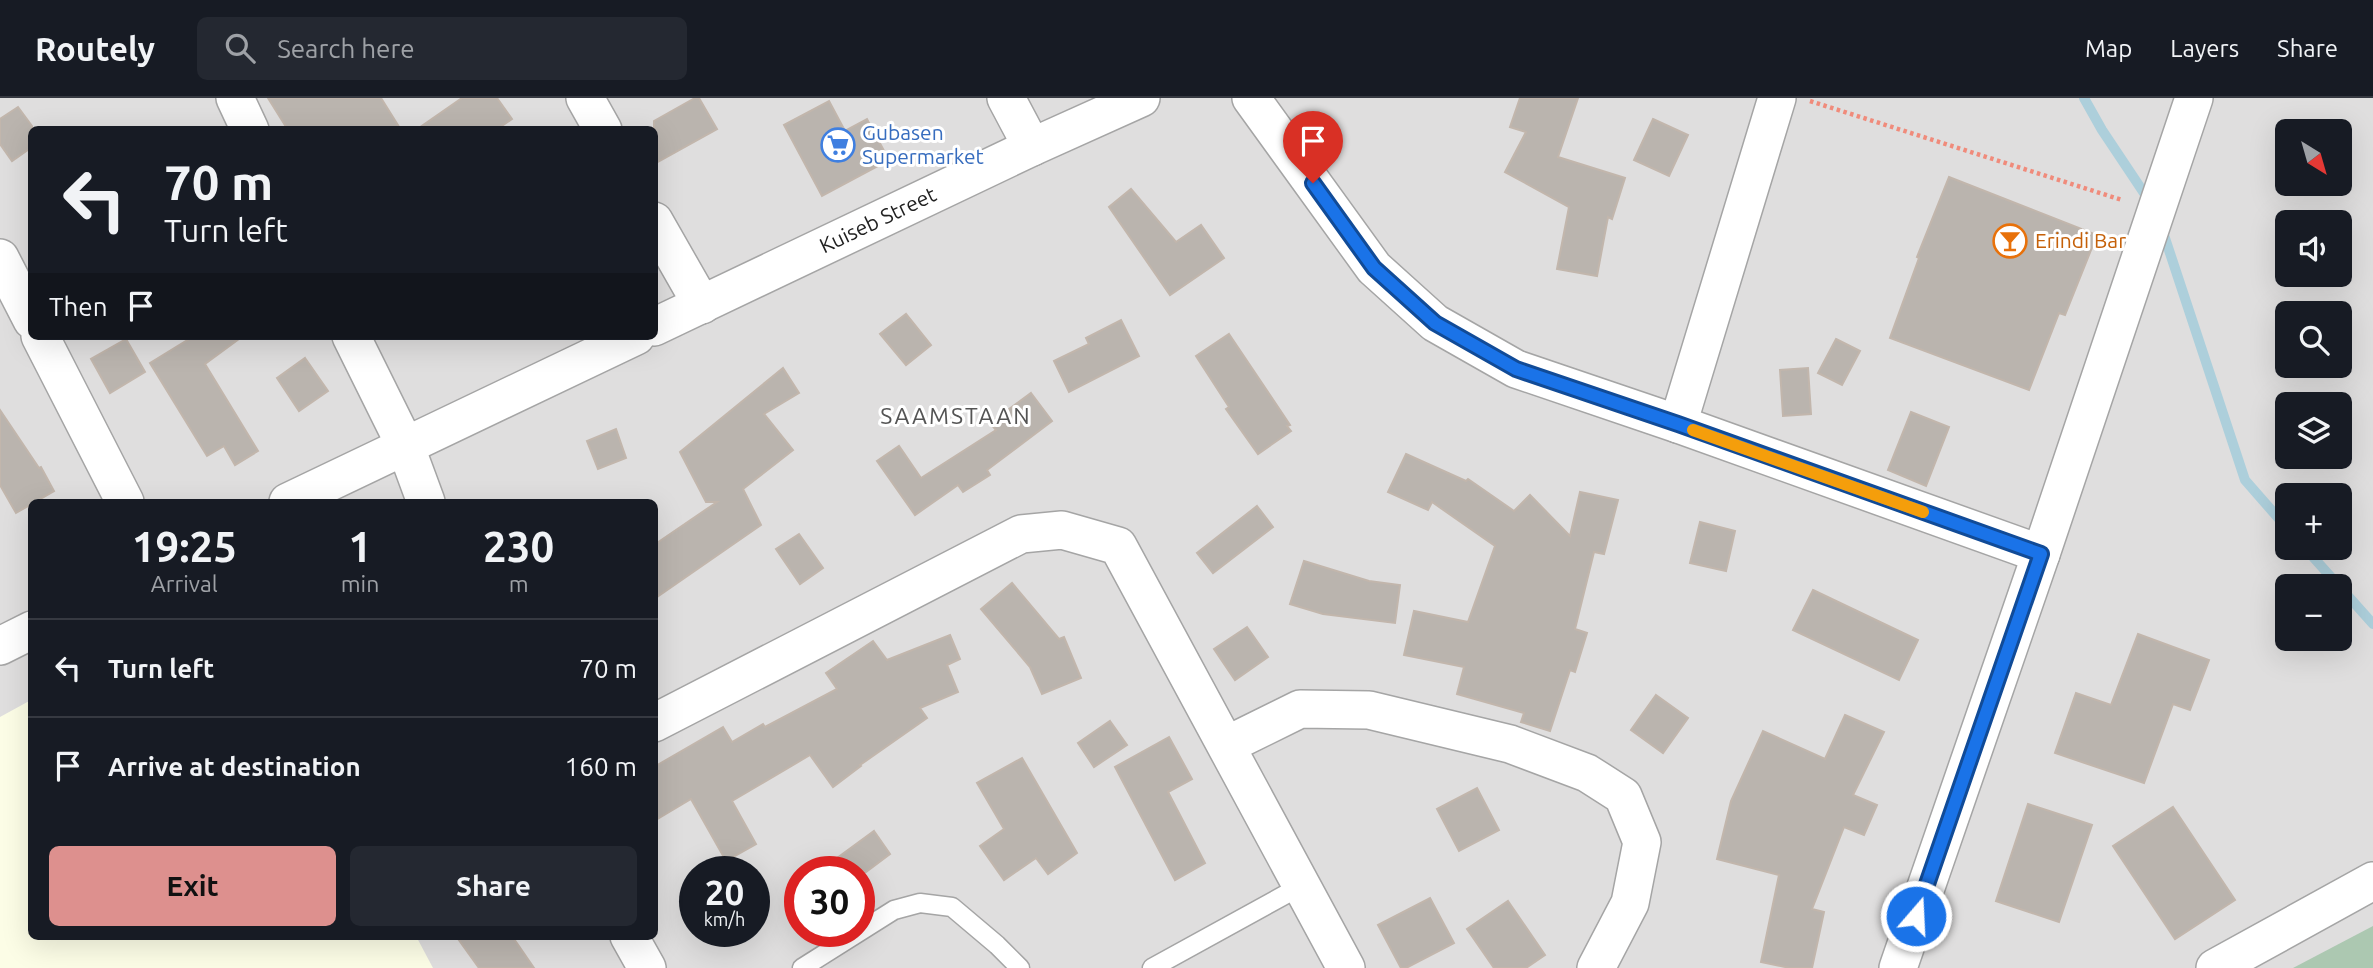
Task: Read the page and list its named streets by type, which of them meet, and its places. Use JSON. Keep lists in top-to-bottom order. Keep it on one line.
{"streets":{"street":["Kuiseb Street"]},"districts":["SAAMSTAAN"],"places":{"supermarket":["Gubasen Supermarket"],"bar":["Erindi Bar"]},"north":"bottom right","page":{"header":"Routely","search":"Search here","nav":["Map","Layers","Share"],"map_buttons":["+","−"],"turn":["70 m","Turn left"],"then":"Then","eta":["19:25","Arrival","1","min","230","m"],"list":[{"name":"Turn left","value":"70 m"},{"name":"Arrive at destination","value":"160 m"}],"buttons":["Exit","Share"],"speed":"20 km/h","limit":"30"}}
